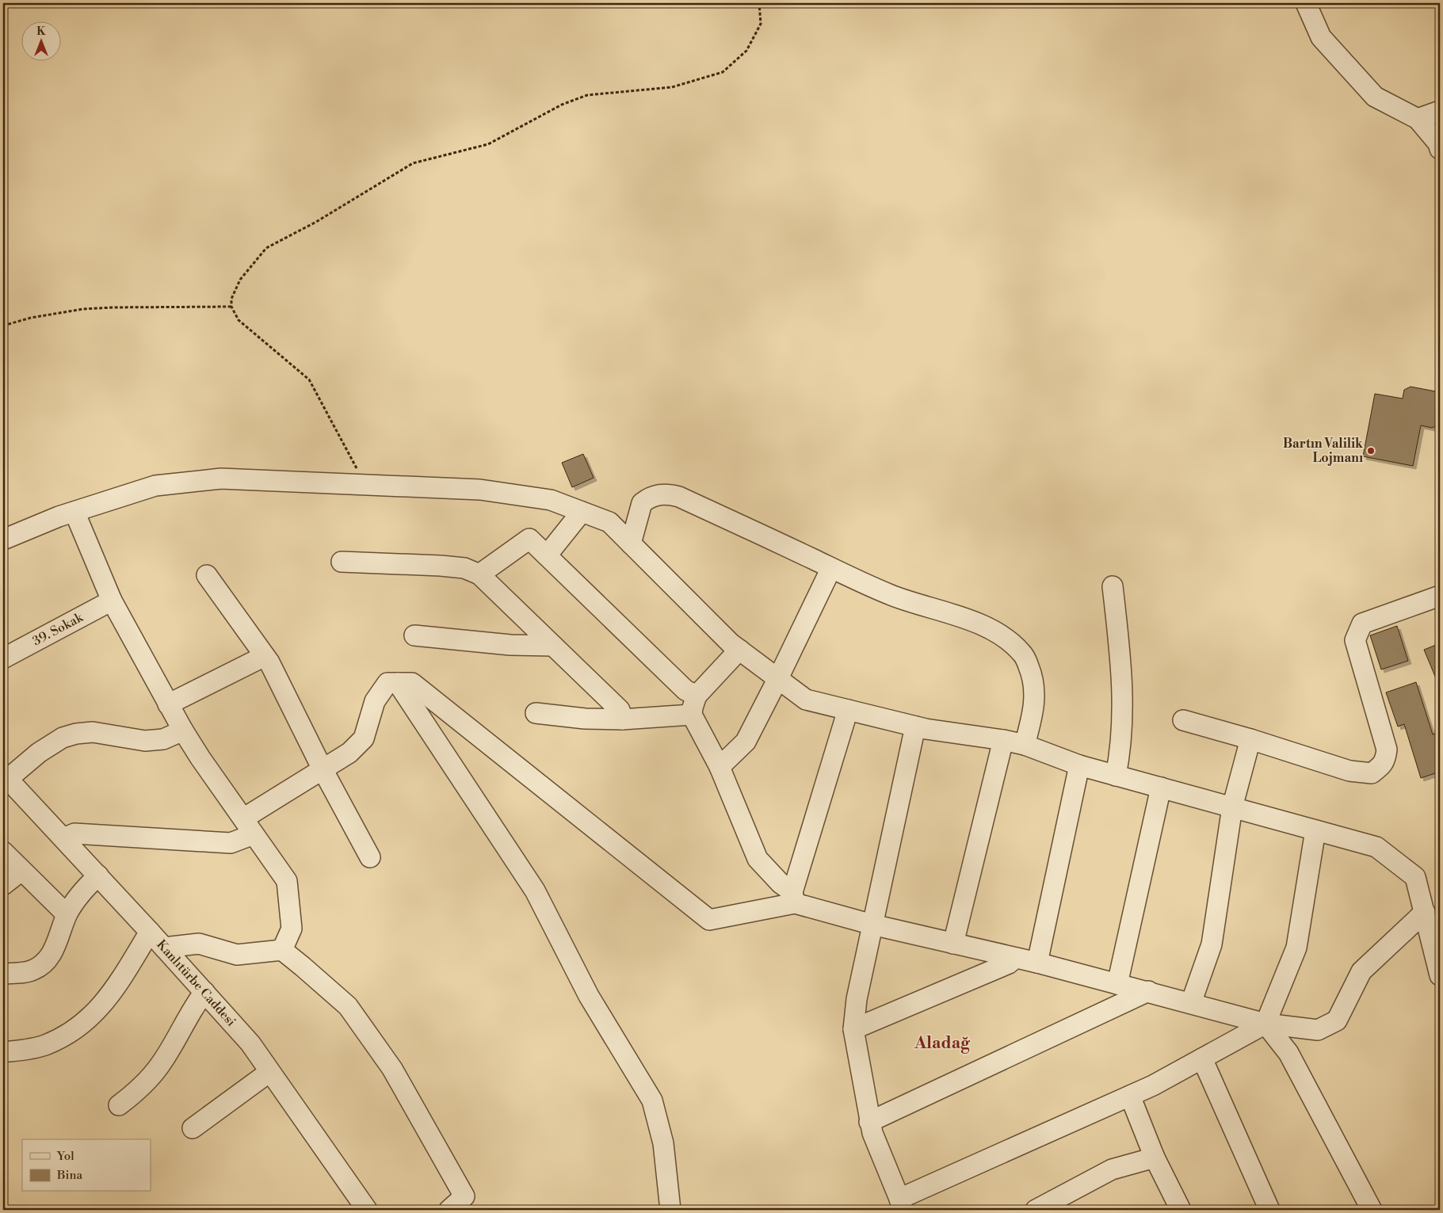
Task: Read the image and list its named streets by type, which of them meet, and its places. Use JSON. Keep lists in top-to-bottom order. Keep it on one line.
{"streets":{"street":["39. Sokak","Kanlıtürbe Caddesi"]},"districts":["Aladağ"],"places":["Bartın Valilik Lojmanı"],"legend":["Yol","Bina"],"north":"top"}
